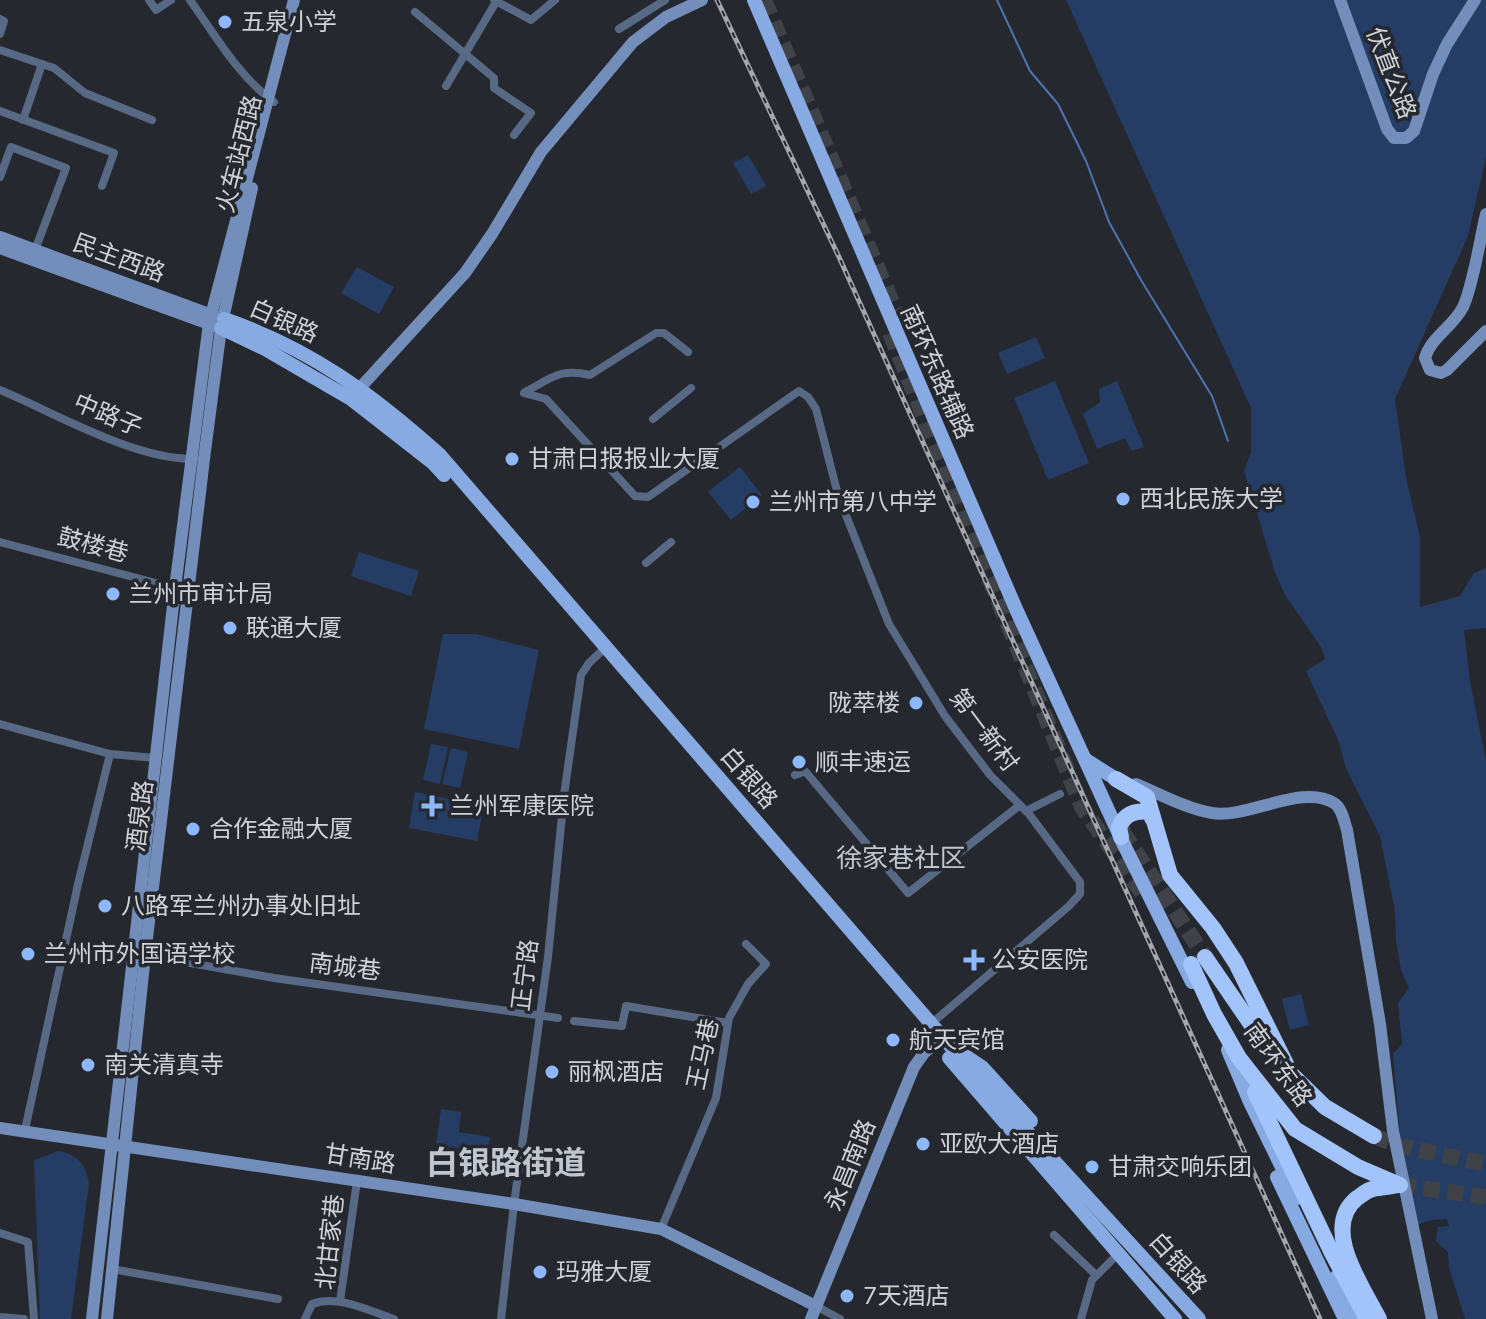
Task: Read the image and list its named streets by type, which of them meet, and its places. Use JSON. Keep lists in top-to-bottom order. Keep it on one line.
{"streets":{"highway":["南环东路"],"main road":["伏直公路","火车站西路","民主西路","白银路","南环东路辅路","酒泉路","甘南路","永昌南路"],"street":["中路子","鼓楼巷","第一新村","南城巷","正宁路","王马巷","北甘家巷"]},"crossings":[["火车站西路","民主西路"],["火车站西路","白银路"],["火车站西路","酒泉路"],["民主西路","白银路"],["民主西路","酒泉路"],["白银路","酒泉路"],["白银路","正宁路"],["白银路","永昌南路"],["中路子","酒泉路"],["鼓楼巷","酒泉路"],["酒泉路","南城巷"],["酒泉路","甘南路"],["南城巷","正宁路"],["正宁路","甘南路"],["王马巷","甘南路"],["甘南路","永昌南路"],["甘南路","北甘家巷"]],"districts":["徐家巷社区","白银路街道"],"places":{"other":["五泉小学","甘肃日报报业大厦","西北民族大学","兰州市第八中学","兰州市审计局","联通大厦","陇萃楼","顺丰速运","合作金融大厦","八路军兰州办事处旧址","兰州市外国语学校","航天宾馆","南关清真寺","丽枫酒店","亚欧大酒店","甘肃交响乐团","玛雅大厦","7天酒店"],"health":["兰州军康医院","公安医院"]}}
